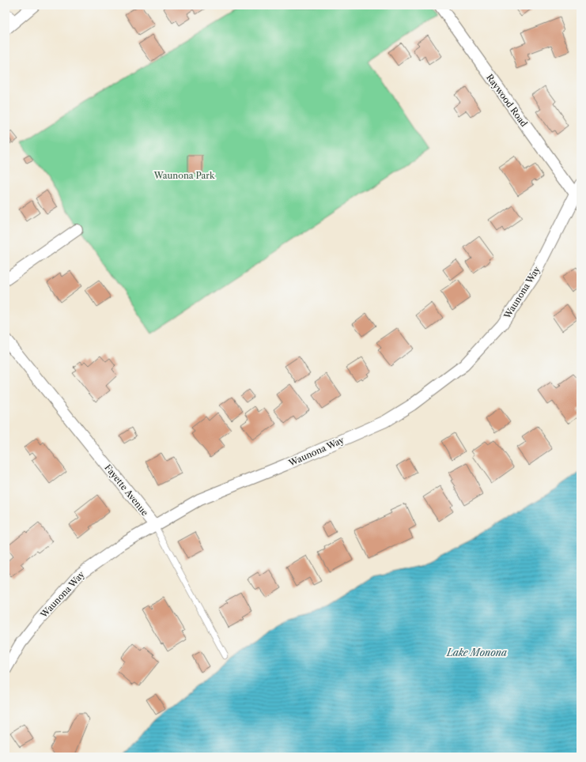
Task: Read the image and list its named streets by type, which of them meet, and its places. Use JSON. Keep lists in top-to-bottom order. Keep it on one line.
{"streets":{"street":["Raywood Road","Waunona Way","Fayette Avenue"]},"crossings":[["Raywood Road","Waunona Way"],["Waunona Way","Fayette Avenue"]],"water":["Lake Monona"],"parks":["Waunona Park"]}
